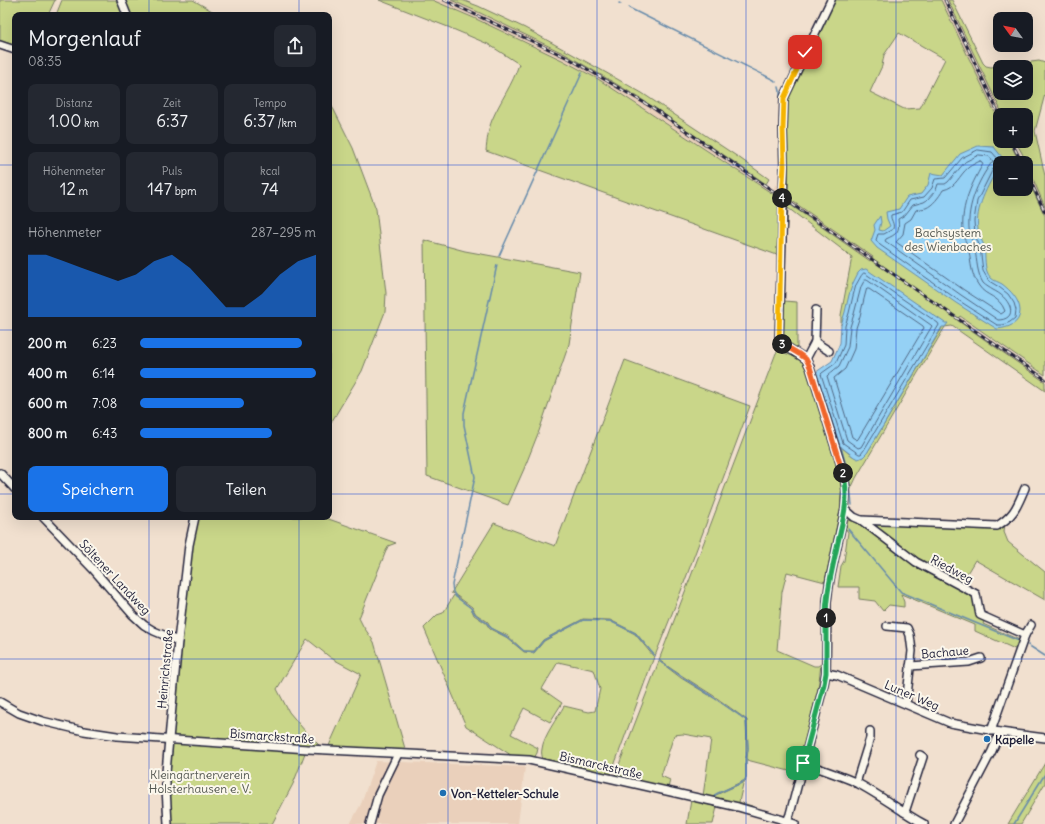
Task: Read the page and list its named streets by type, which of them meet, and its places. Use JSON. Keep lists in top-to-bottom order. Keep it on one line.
{"streets":{"street":["Riedweg","Söltener Landweg","Bachaue","Heinrichstraße","Luner Weg","Bismarckstraße"]},"crossings":[["Söltener Landweg","Heinrichstraße"],["Heinrichstraße","Bismarckstraße"]],"parks":["Bachsystem des Wienbaches","Kleingärtnerverein Holsterhausen e. V."],"places":["Kapelle","Von-Ketteler-Schule"],"north":"top left","page":{"map_buttons":["+","−"],"heading":["Morgenlauf","08:35"],"stats":[["Distanz","1.00 km"],["Zeit","6:37"],["Tempo","6:37 /km"],["Höhenmeter","12 m"],["Puls","147 bpm"],["kcal","74"]],"pins":["4","3","2","1"],"chart":["Höhenmeter","287–295 m"],"list":[{"name":"200 m","note":"6:23"},{"name":"400 m","note":"6:14"},{"name":"600 m","note":"7:08"},{"name":"800 m","note":"6:43"}],"buttons":["Speichern","Teilen"]}}
